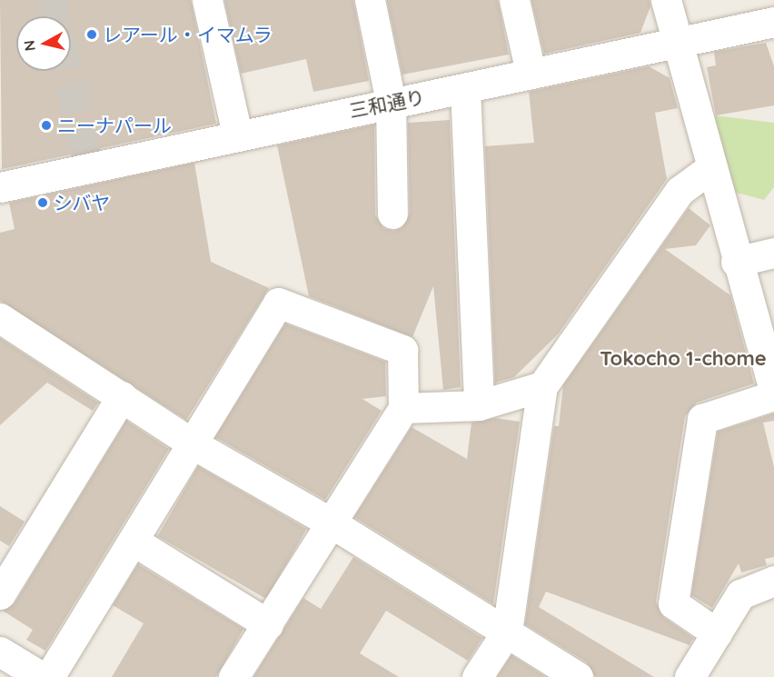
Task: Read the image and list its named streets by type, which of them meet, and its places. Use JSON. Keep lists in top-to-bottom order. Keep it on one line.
{"streets":{"street":["三和通り"]},"districts":["Tokocho 1-chome"],"places":["レアール・イマムラ","ニーナパール","シバヤ"],"north":"left"}
